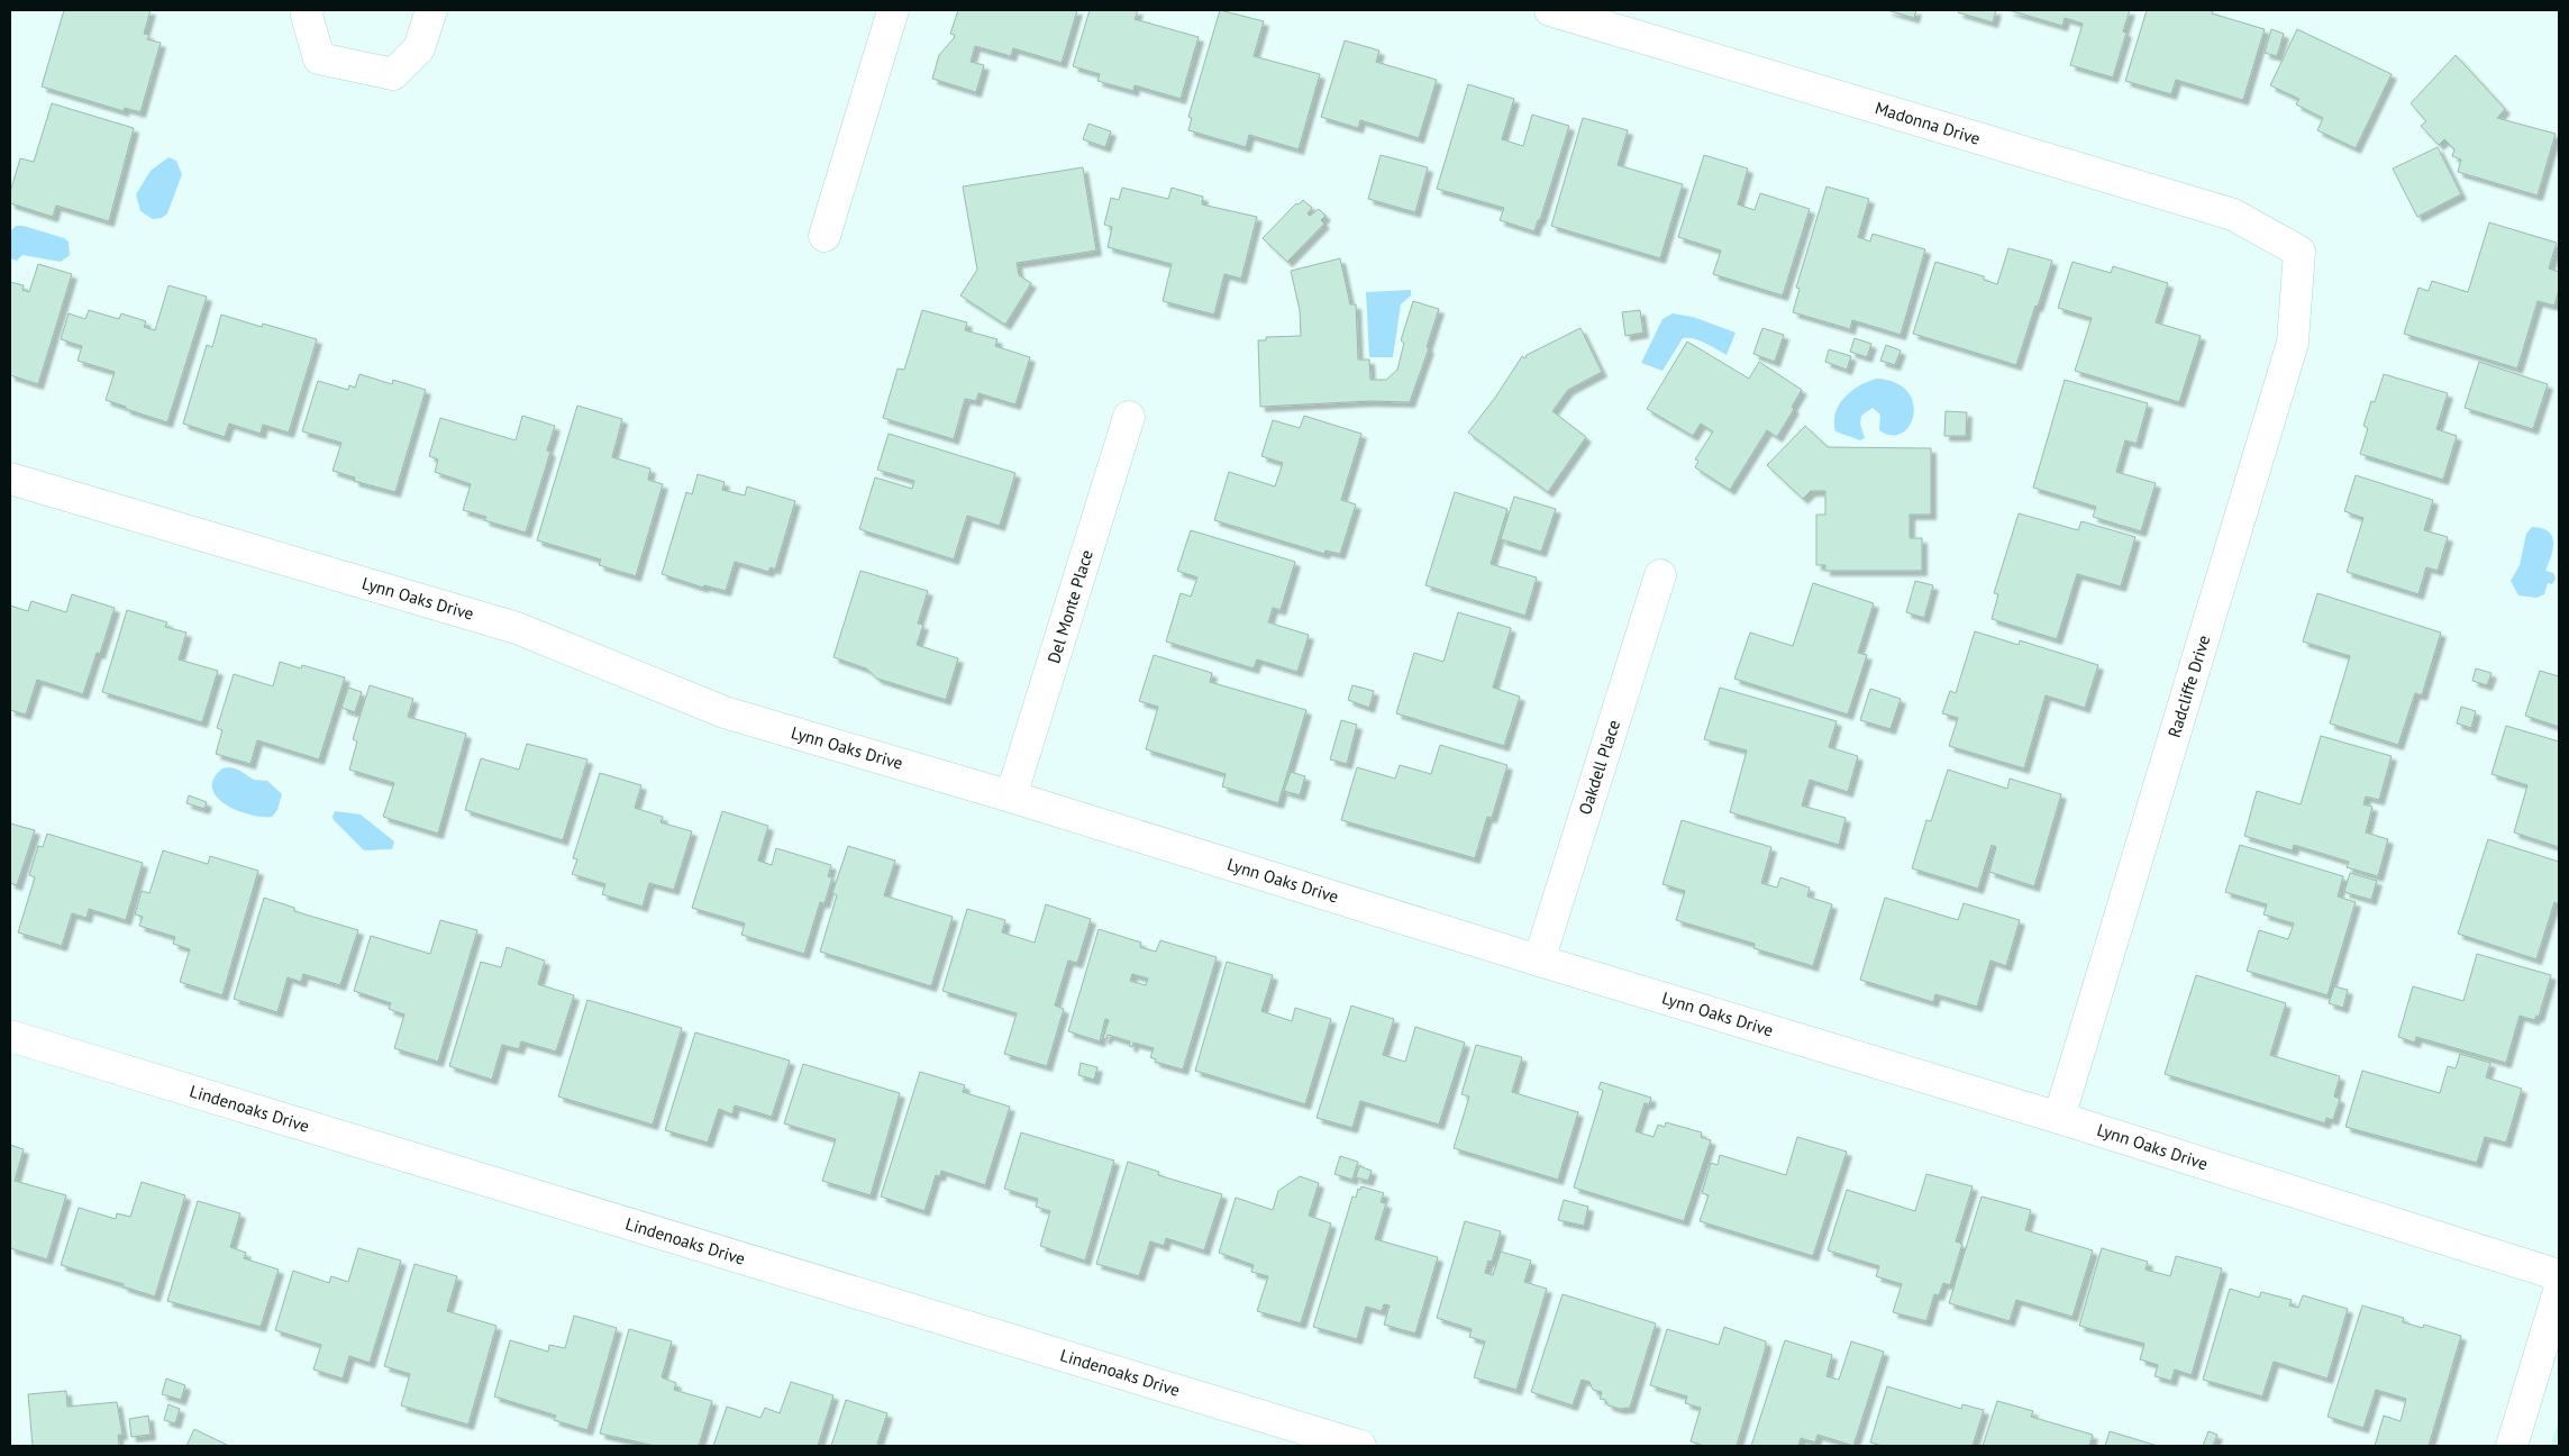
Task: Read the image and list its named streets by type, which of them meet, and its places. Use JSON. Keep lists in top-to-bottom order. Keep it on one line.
{"streets":{"street":["Madonna Drive","Lynn Oaks Drive","Del Monte Place","Radcliffe Drive","Oakdell Place","Lindenoaks Drive"]},"crossings":[["Madonna Drive","Radcliffe Drive"],["Lynn Oaks Drive","Del Monte Place"],["Lynn Oaks Drive","Radcliffe Drive"],["Lynn Oaks Drive","Oakdell Place"]]}
